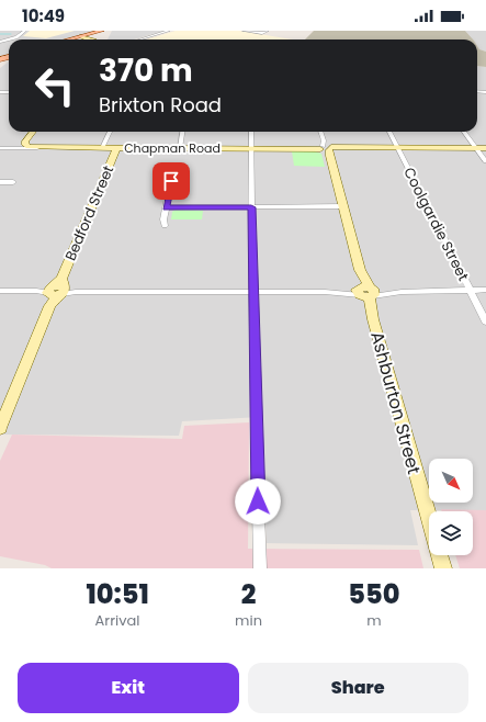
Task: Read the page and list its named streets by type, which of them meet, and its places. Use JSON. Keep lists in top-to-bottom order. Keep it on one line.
{"streets":{"street":["Chapman Road","Bedford Street","Coolgardie Street","Ashburton Street"]},"crossings":[["Chapman Road","Bedford Street"],["Chapman Road","Coolgardie Street"],["Chapman Road","Ashburton Street"]],"north":"bottom right","page":{"status":"10:49","turn":["370 m","Brixton Road"],"eta":["10:51","Arrival","2","min","550","m"],"buttons":["Exit","Share"]}}
